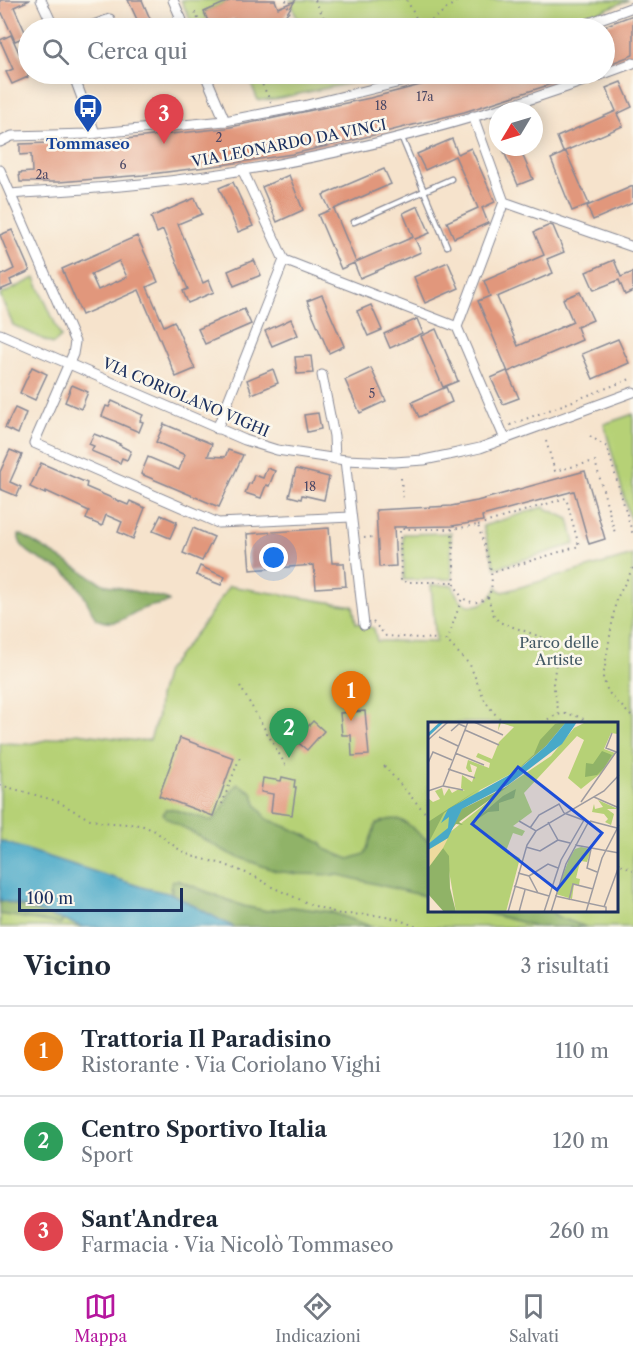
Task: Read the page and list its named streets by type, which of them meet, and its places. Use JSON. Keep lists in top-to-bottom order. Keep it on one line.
{"streets":{"street":["VIA LEONARDO DA VINCI","VIA CORIOLANO VIGHI"]},"parks":["Parco delle Artiste"],"places":{"bus stop":["Tommaseo"]},"house_numbers":["17a","18","2","6","2a","5","18"],"scale_bar":"100 m","north":"bottom left","page":{"search":"Cerca qui","pins":["3","1","2"],"scale":"100 m","heading":["Vicino","3 risultati"],"list":[{"mark":"1","name":"Trattoria Il Paradisino","note":"Ristorante · Via Coriolano Vighi","value":"110 m"},{"mark":"2","name":"Centro Sportivo Italia","note":"Sport","value":"120 m"},{"mark":"3","name":"Sant'Andrea","note":"Farmacia · Via Nicolò Tommaseo","value":"260 m"}],"nav":["Mappa","Indicazioni","Salvati"]}}
